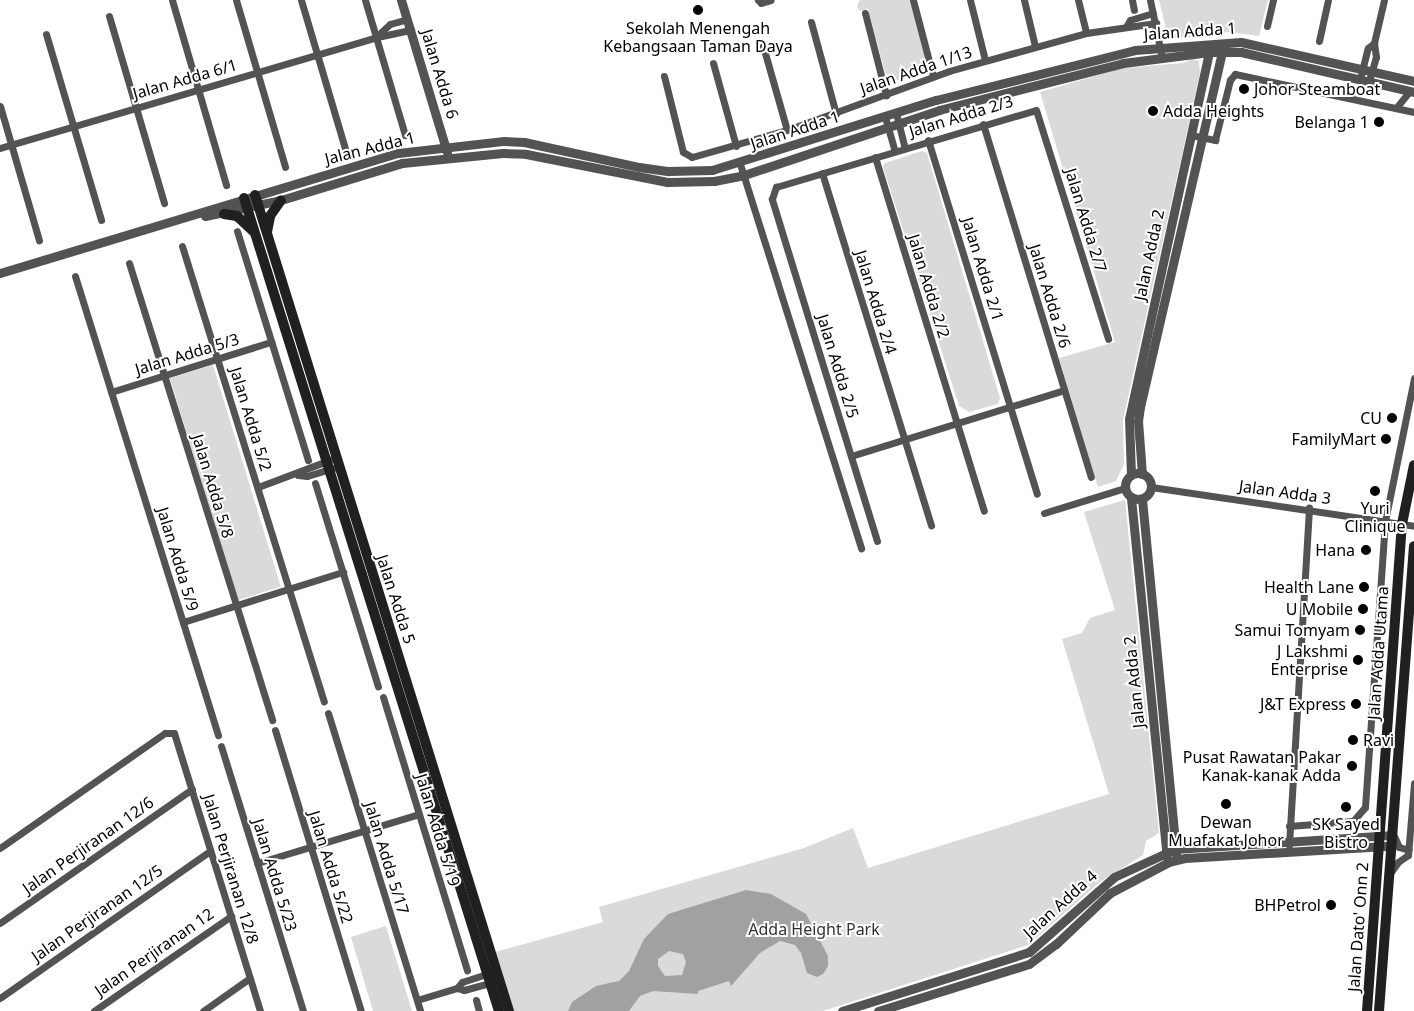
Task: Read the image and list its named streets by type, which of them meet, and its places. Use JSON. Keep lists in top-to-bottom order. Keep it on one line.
{"streets":{"main road":["Jalan Adda 5","Jalan Adda Utama","Jalan Dato' Onn 2"],"street":["Jalan Adda 1","Jalan Adda 1/13","Jalan Adda 6","Jalan Adda 6/1","Jalan Adda 2/3","Jalan Adda 2/7","Jalan Adda 2","Jalan Adda 2/1","Jalan Adda 2/2","Jalan Adda 2/6","Jalan Adda 2/4","Jalan Adda 5/3","Jalan Adda 2/5","Jalan Adda 5/2","Jalan Adda 5/8","Jalan Adda 3","Jalan Adda 5/9","Jalan Adda 5/19","Jalan Perjiranan 12/6","Jalan Adda 5/17","Jalan Adda 5/22","Jalan Perjiranan 12/8","Jalan Adda 5/23","Jalan Adda 4","Jalan Perjiranan 12/5","Jalan Perjiranan 12"]},"crossings":[["Jalan Adda 1","Jalan Adda 6"],["Jalan Adda 1","Jalan Adda 2"],["Jalan Adda 1","Jalan Adda 5"],["Jalan Adda 2/3","Jalan Adda 2/7"],["Jalan Adda 2/3","Jalan Adda 2/1"],["Jalan Adda 2/3","Jalan Adda 2/2"],["Jalan Adda 2/3","Jalan Adda 2/6"],["Jalan Adda 2","Jalan Adda 3"],["Jalan Adda 2","Jalan Adda 4"],["Jalan Adda 2/4","Jalan Adda 2/5"],["Jalan Adda 5/3","Jalan Adda 5/2"],["Jalan Adda 5/3","Jalan Adda 5/8"],["Jalan Adda 5/3","Jalan Adda 5/9"],["Jalan Adda 3","Jalan Adda Utama"],["Jalan Adda Utama","Jalan Adda 4"],["Jalan Adda Utama","Jalan Dato' Onn 2"],["Jalan Perjiranan 12/6","Jalan Perjiranan 12/8"],["Jalan Perjiranan 12/8","Jalan Perjiranan 12/5"],["Jalan Perjiranan 12/8","Jalan Perjiranan 12"],["Jalan Adda 4","Jalan Dato' Onn 2"]],"parks":["Adda Height Park"],"places":["Sekolah Menengah Kebangsaan Taman Daya","Johor Steamboat","Adda Heights","Belanga 1","CU","FamilyMart","Yuri Clinique","Hana","Health Lane","U Mobile","Samui Tomyam","J Lakshmi Enterprise","J&T Express","Ravi","Pusat Rawatan Pakar Kanak-kanak Adda","Dewan Muafakat Johor","SK Sayed Bistro","BHPetrol"]}
